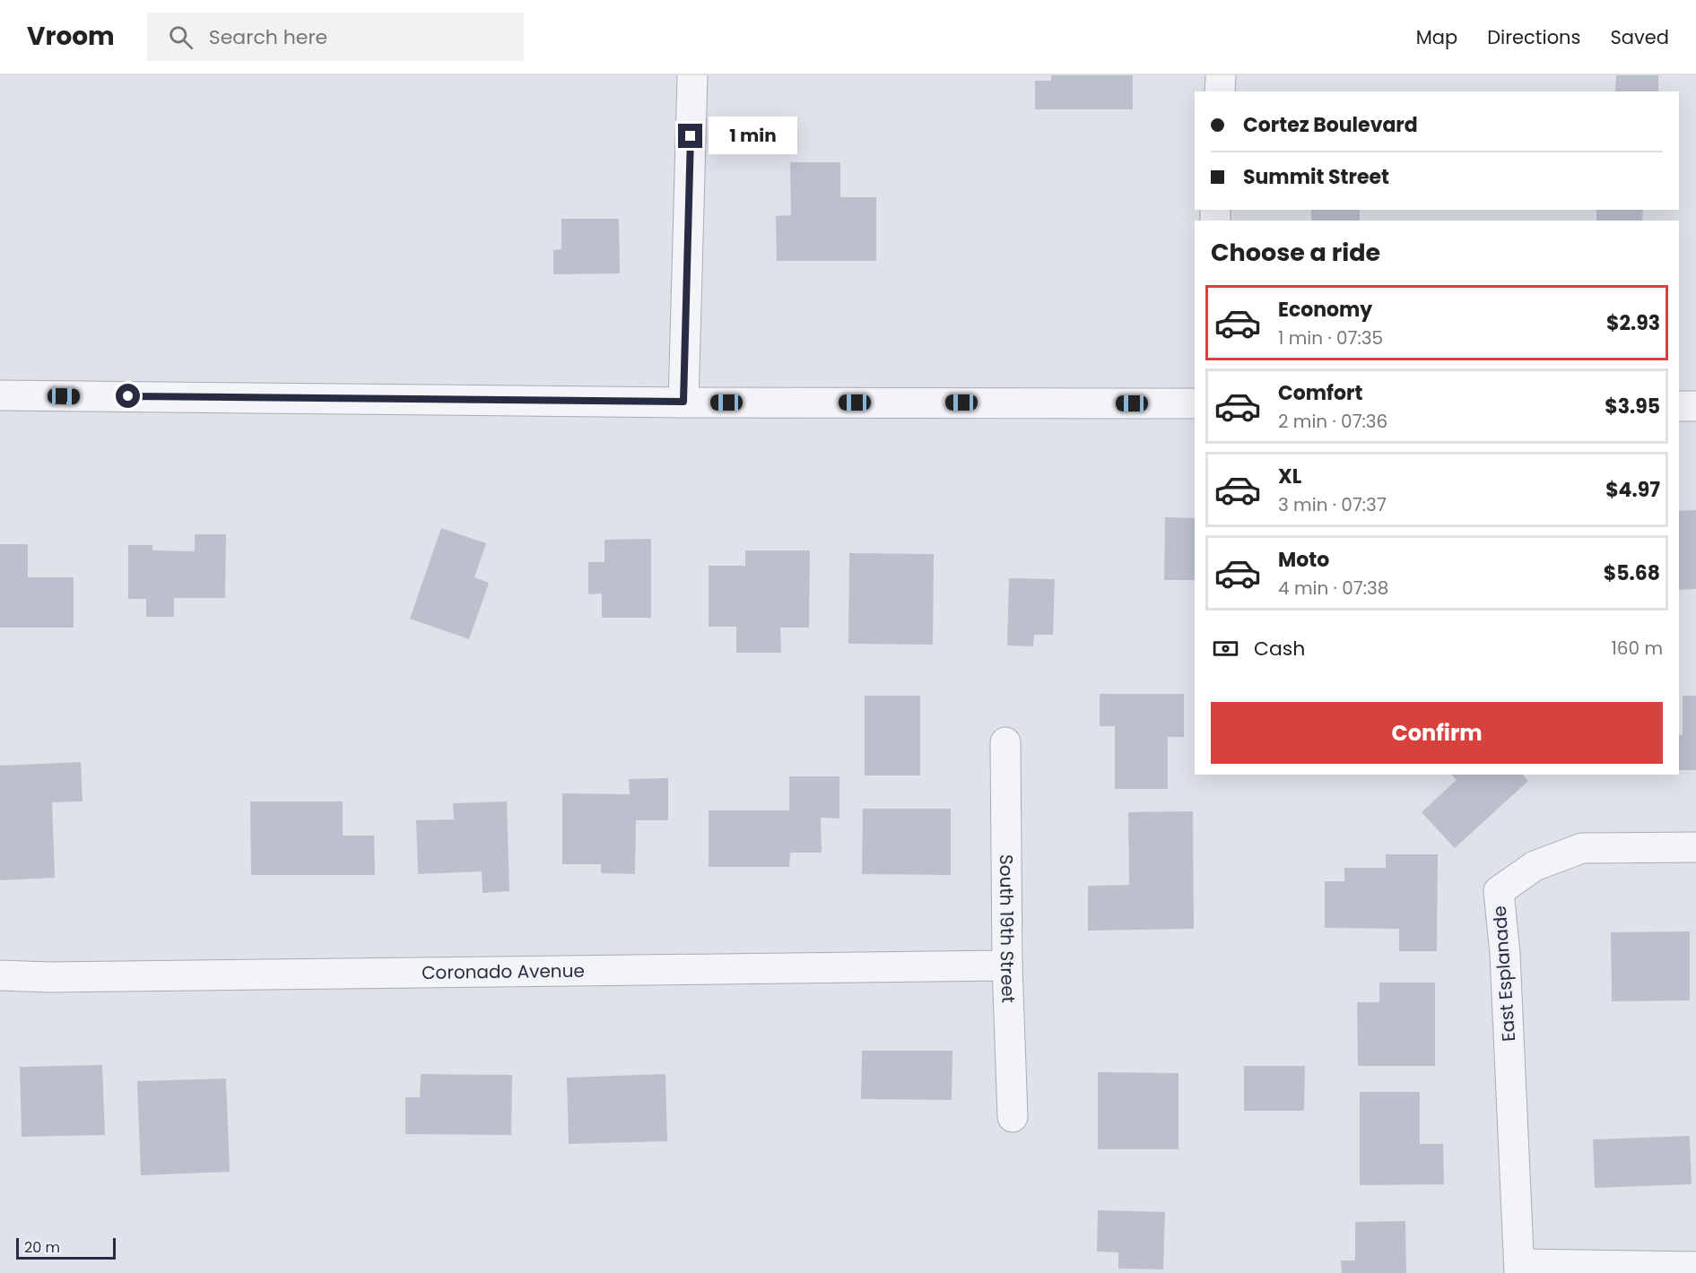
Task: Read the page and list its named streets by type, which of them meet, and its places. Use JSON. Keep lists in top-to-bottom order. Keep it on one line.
{"streets":{"street":["South 19th Street","Coronado Avenue","East Esplanade"]},"crossings":[["South 19th Street","Coronado Avenue"]],"scale_bar":"20 m","page":{"header":"Vroom","search":"Search here","nav":["Map","Directions","Saved"],"banner":["Cortez Boulevard","Summit Street"],"bubble":"1 min","heading":"Choose a ride","list":[{"name":"Economy","note":"1 min · 07:35","value":"$2.93"},{"name":"Comfort","note":"2 min · 07:36","value":"$3.95"},{"name":"XL","note":"3 min · 07:37","value":"$4.97"},{"name":"Moto","note":"4 min · 07:38","value":"$5.68"}],"pay":["Cash","160 m"],"buttons":"Confirm","scale":"20 m"}}
